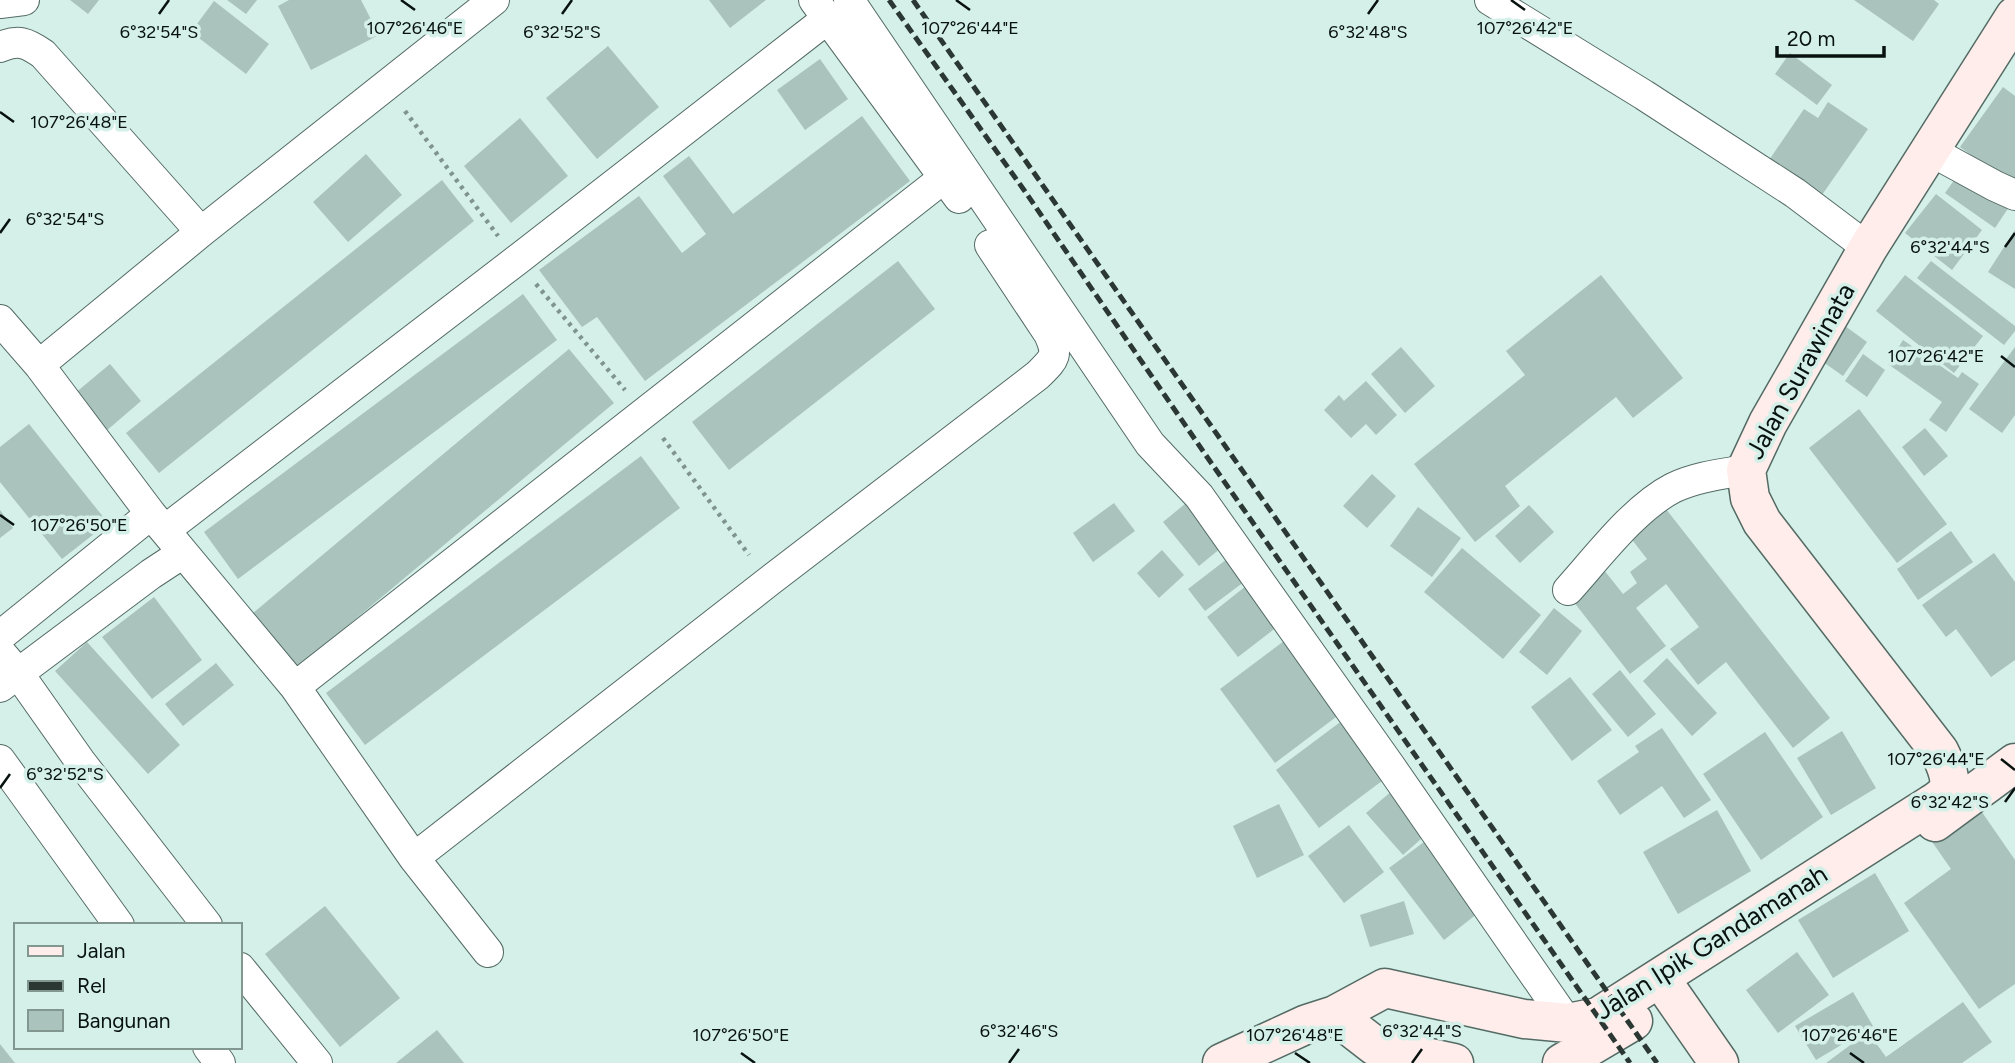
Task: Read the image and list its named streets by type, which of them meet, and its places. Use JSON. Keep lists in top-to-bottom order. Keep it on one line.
{"streets":{"main road":["Jalan Surawinata","Jalan Ipik Gandamanah"]},"crossings":[["Jalan Surawinata","Jalan Ipik Gandamanah"]],"legend":["Jalan","Rel","Bangunan"],"scale_bar":"20 m","coordinates":["107°26'46\"E","107°26'44\"E","107°26'42\"E","6°32'54\"S","6°32'52\"S","6°32'48\"S","107°26'48\"E","6°32'44\"S","107°26'50\"E","6°32'42\"S","6°32'46\"S"]}
